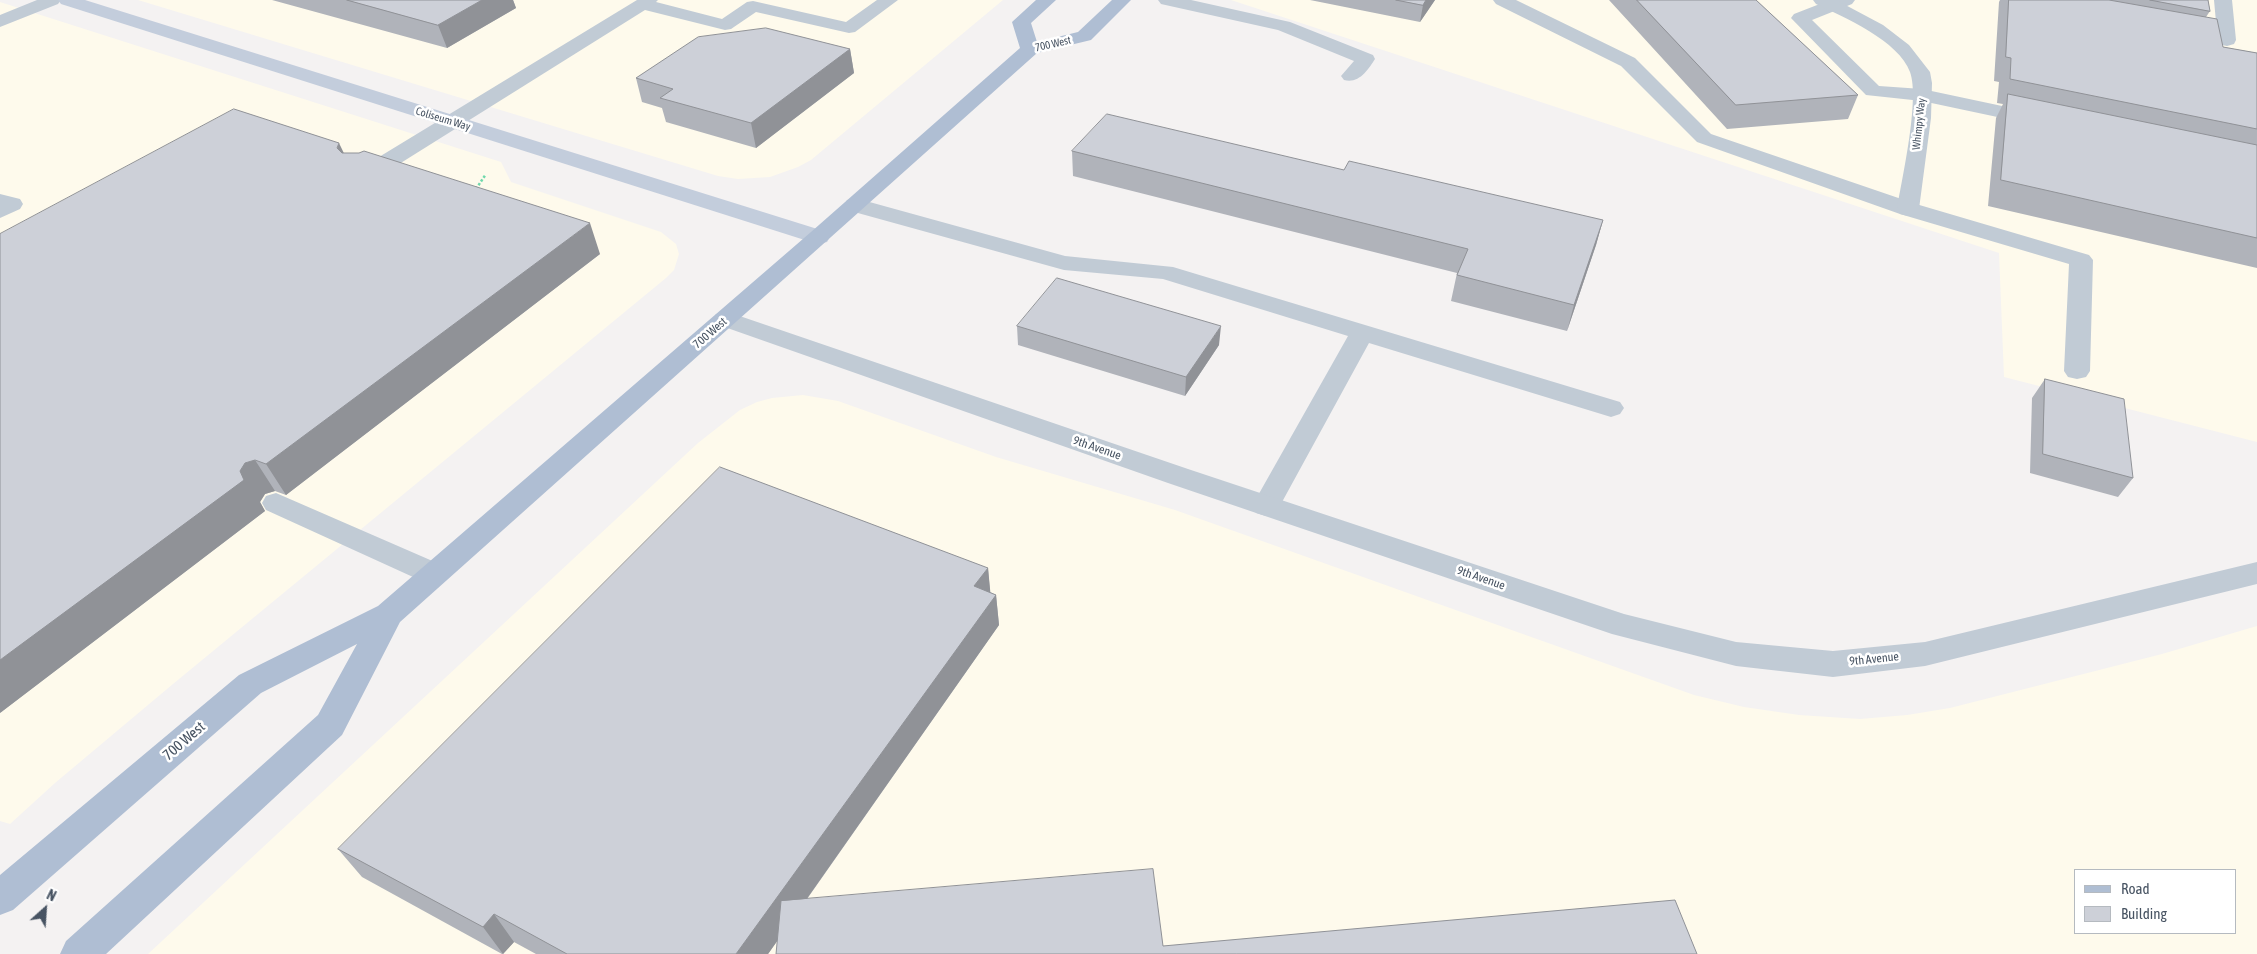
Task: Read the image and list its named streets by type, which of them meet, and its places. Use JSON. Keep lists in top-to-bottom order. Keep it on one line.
{"streets":{"main road":["700 West"],"street":["Coliseum Way","Whimpy Way","9th Avenue"]},"crossings":[["700 West","Coliseum Way"],["700 West","9th Avenue"]],"legend":["Road","Building"],"north":"top right"}
